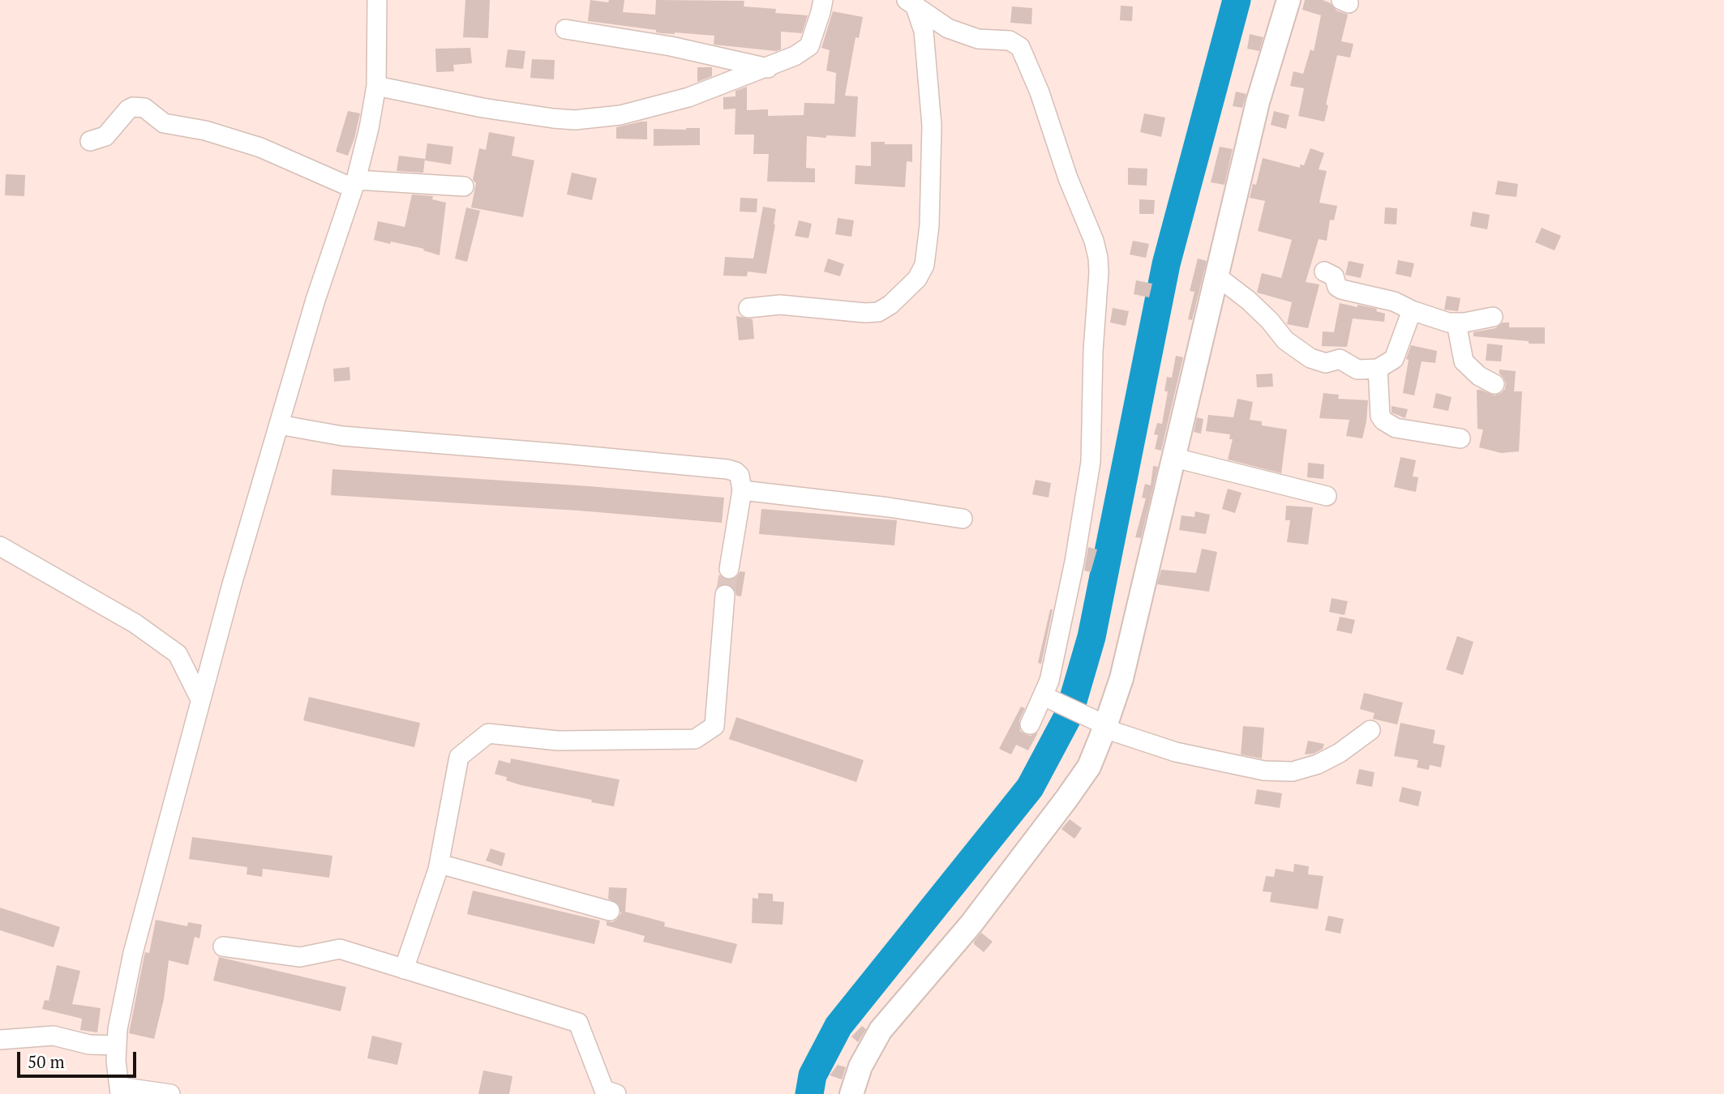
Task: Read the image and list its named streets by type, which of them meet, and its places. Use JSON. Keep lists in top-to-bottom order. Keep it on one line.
{"scale_bar":"50 m"}
